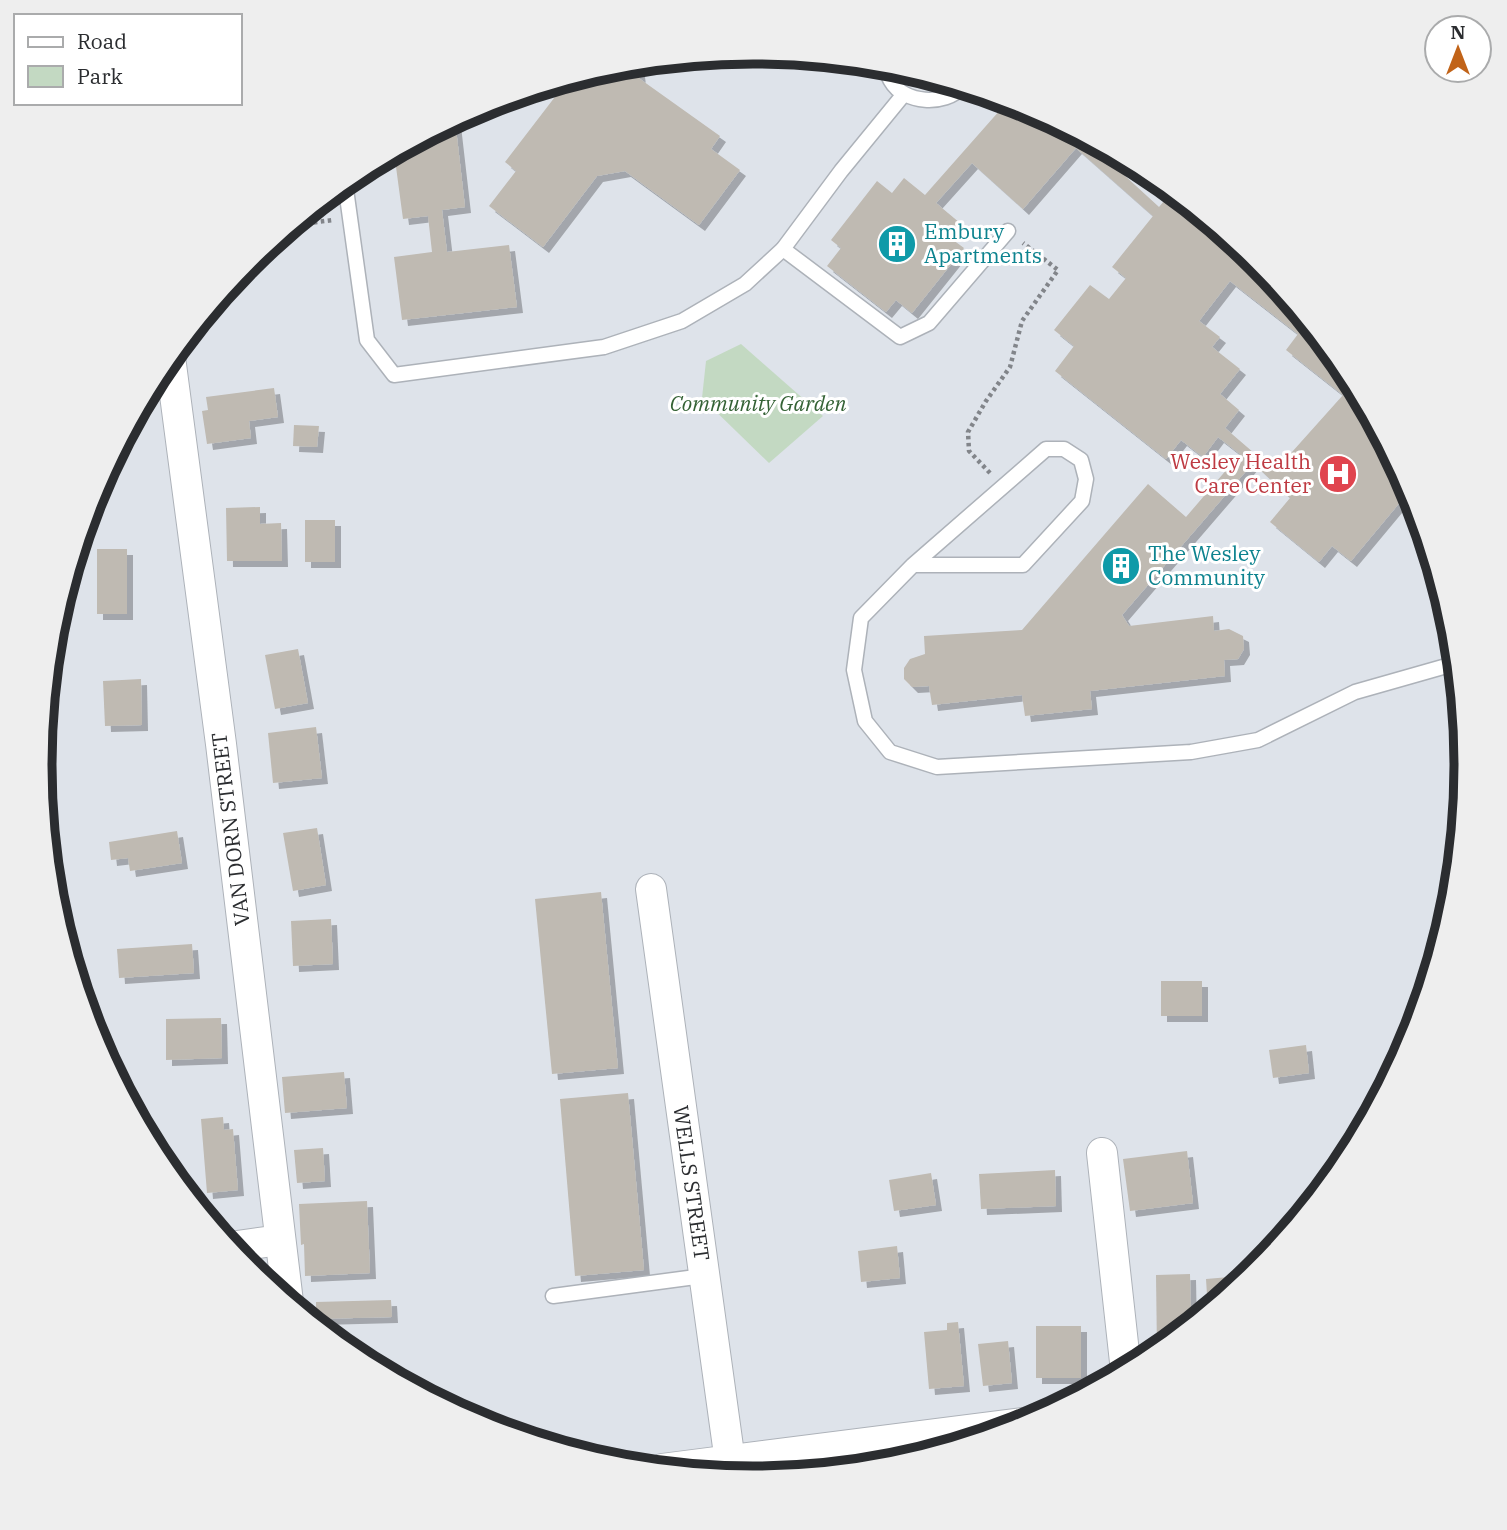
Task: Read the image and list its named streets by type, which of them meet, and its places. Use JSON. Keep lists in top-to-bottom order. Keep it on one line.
{"streets":{"street":["VAN DORN STREET","WELLS STREET"]},"parks":["Community Garden"],"places":{"building":["Embury Apartments","The Wesley Community"],"hospital":["Wesley Health Care Center"]},"legend":["Road","Park"],"north":"top"}
